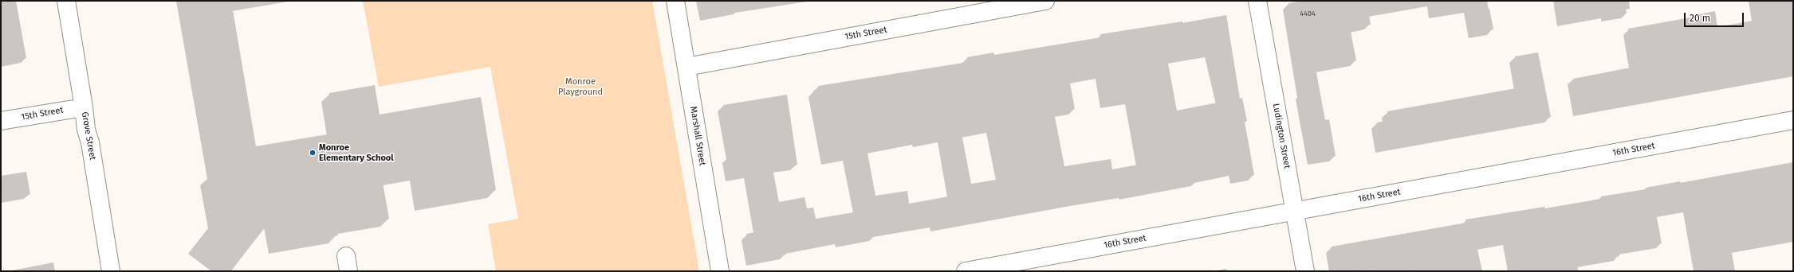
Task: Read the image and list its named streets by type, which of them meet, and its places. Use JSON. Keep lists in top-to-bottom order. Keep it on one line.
{"streets":{"street":["15th Street","Grove Street","Marshall Street","Ludington Street","16th Street"]},"crossings":[["15th Street","Grove Street"],["15th Street","Marshall Street"],["Ludington Street","16th Street"]],"parks":["Monroe Playground"],"places":["Monroe Elementary School"],"house_numbers":["4404"],"scale_bar":"20 m"}
